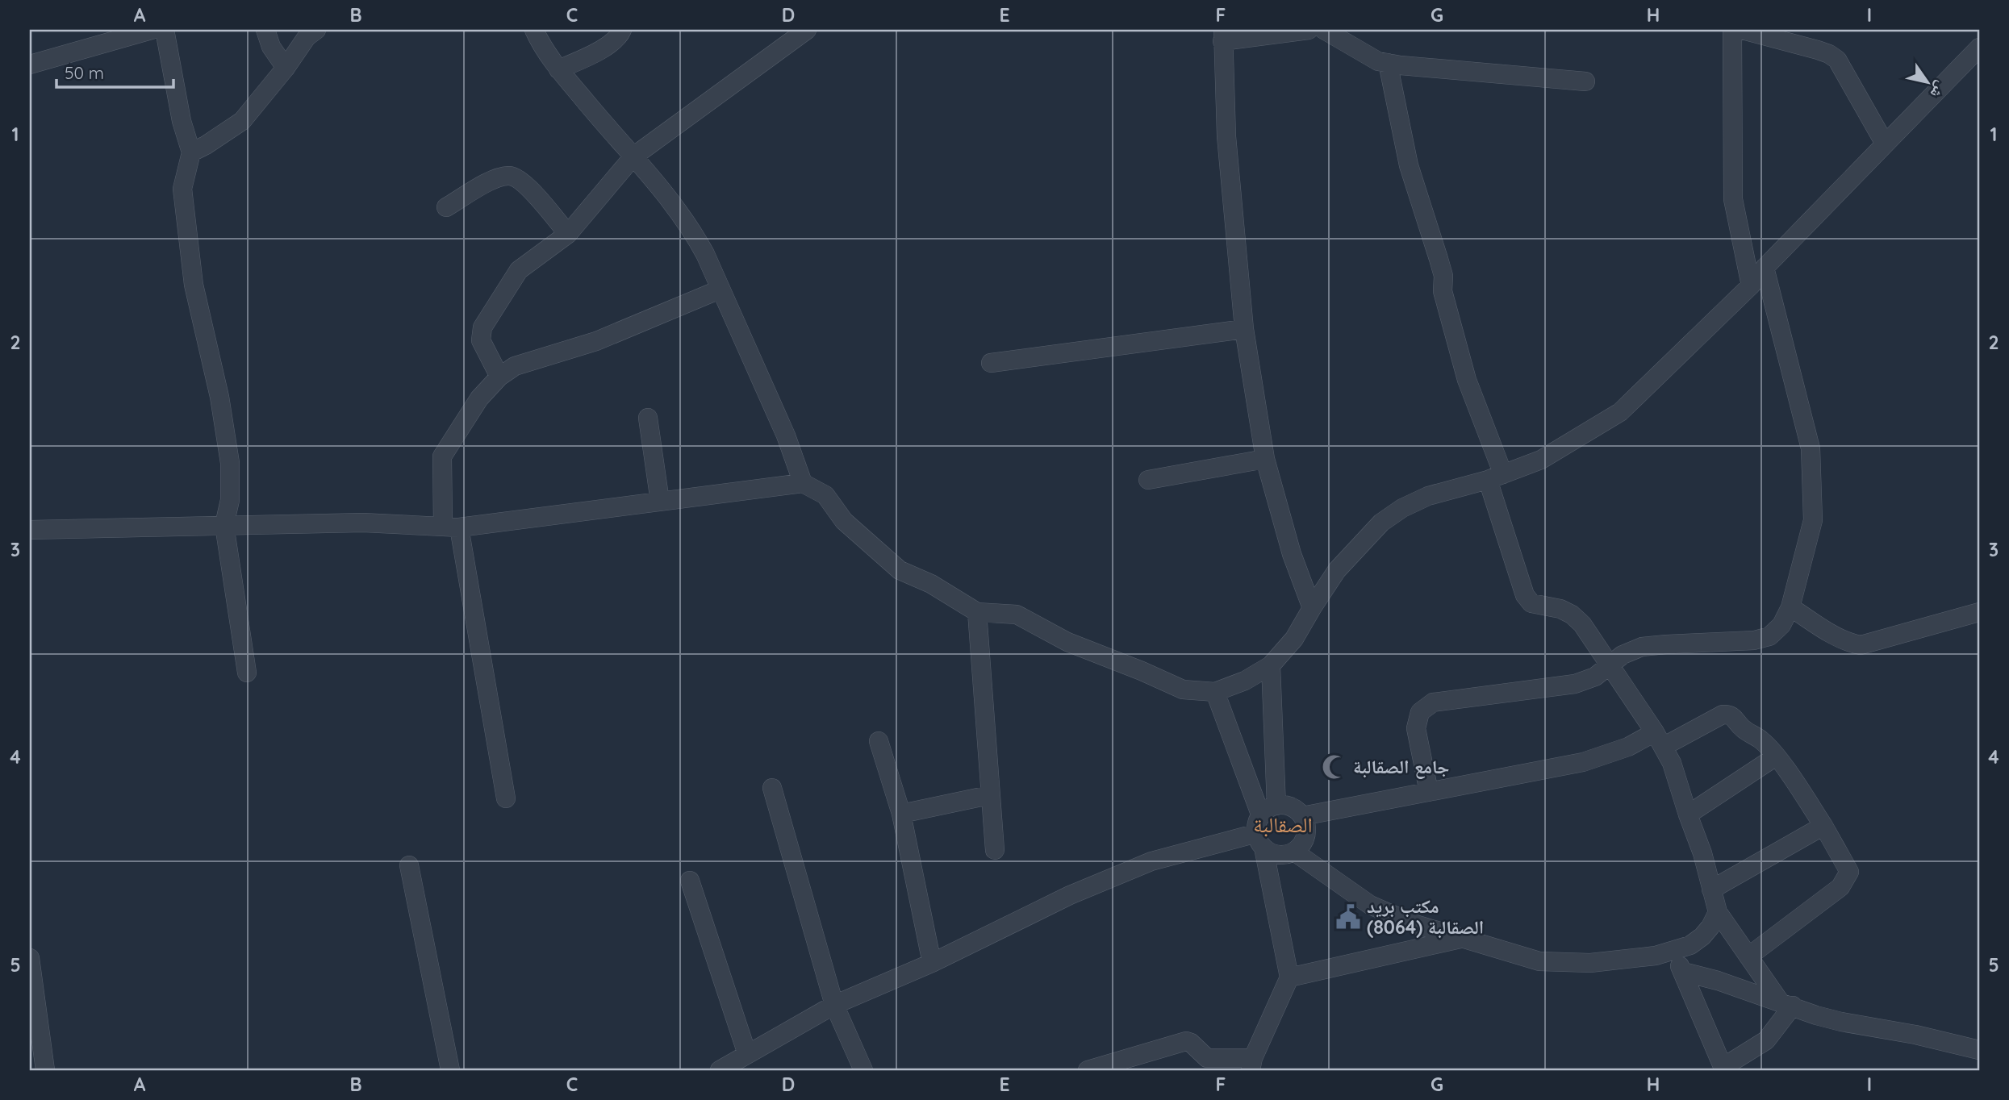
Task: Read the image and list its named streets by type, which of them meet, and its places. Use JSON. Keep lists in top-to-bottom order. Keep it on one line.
{"districts":["الصقالبة"],"places":{"mosque":["جامع الصقالبة"],"public building":["مكتب بريد الصقالبة (8064)"]},"scale_bar":"50 m","north":"bottom right","grid":{"columns":["A","B","C","D","E","F","G","H","I"],"rows":["1","2","3","4","5"]}}
